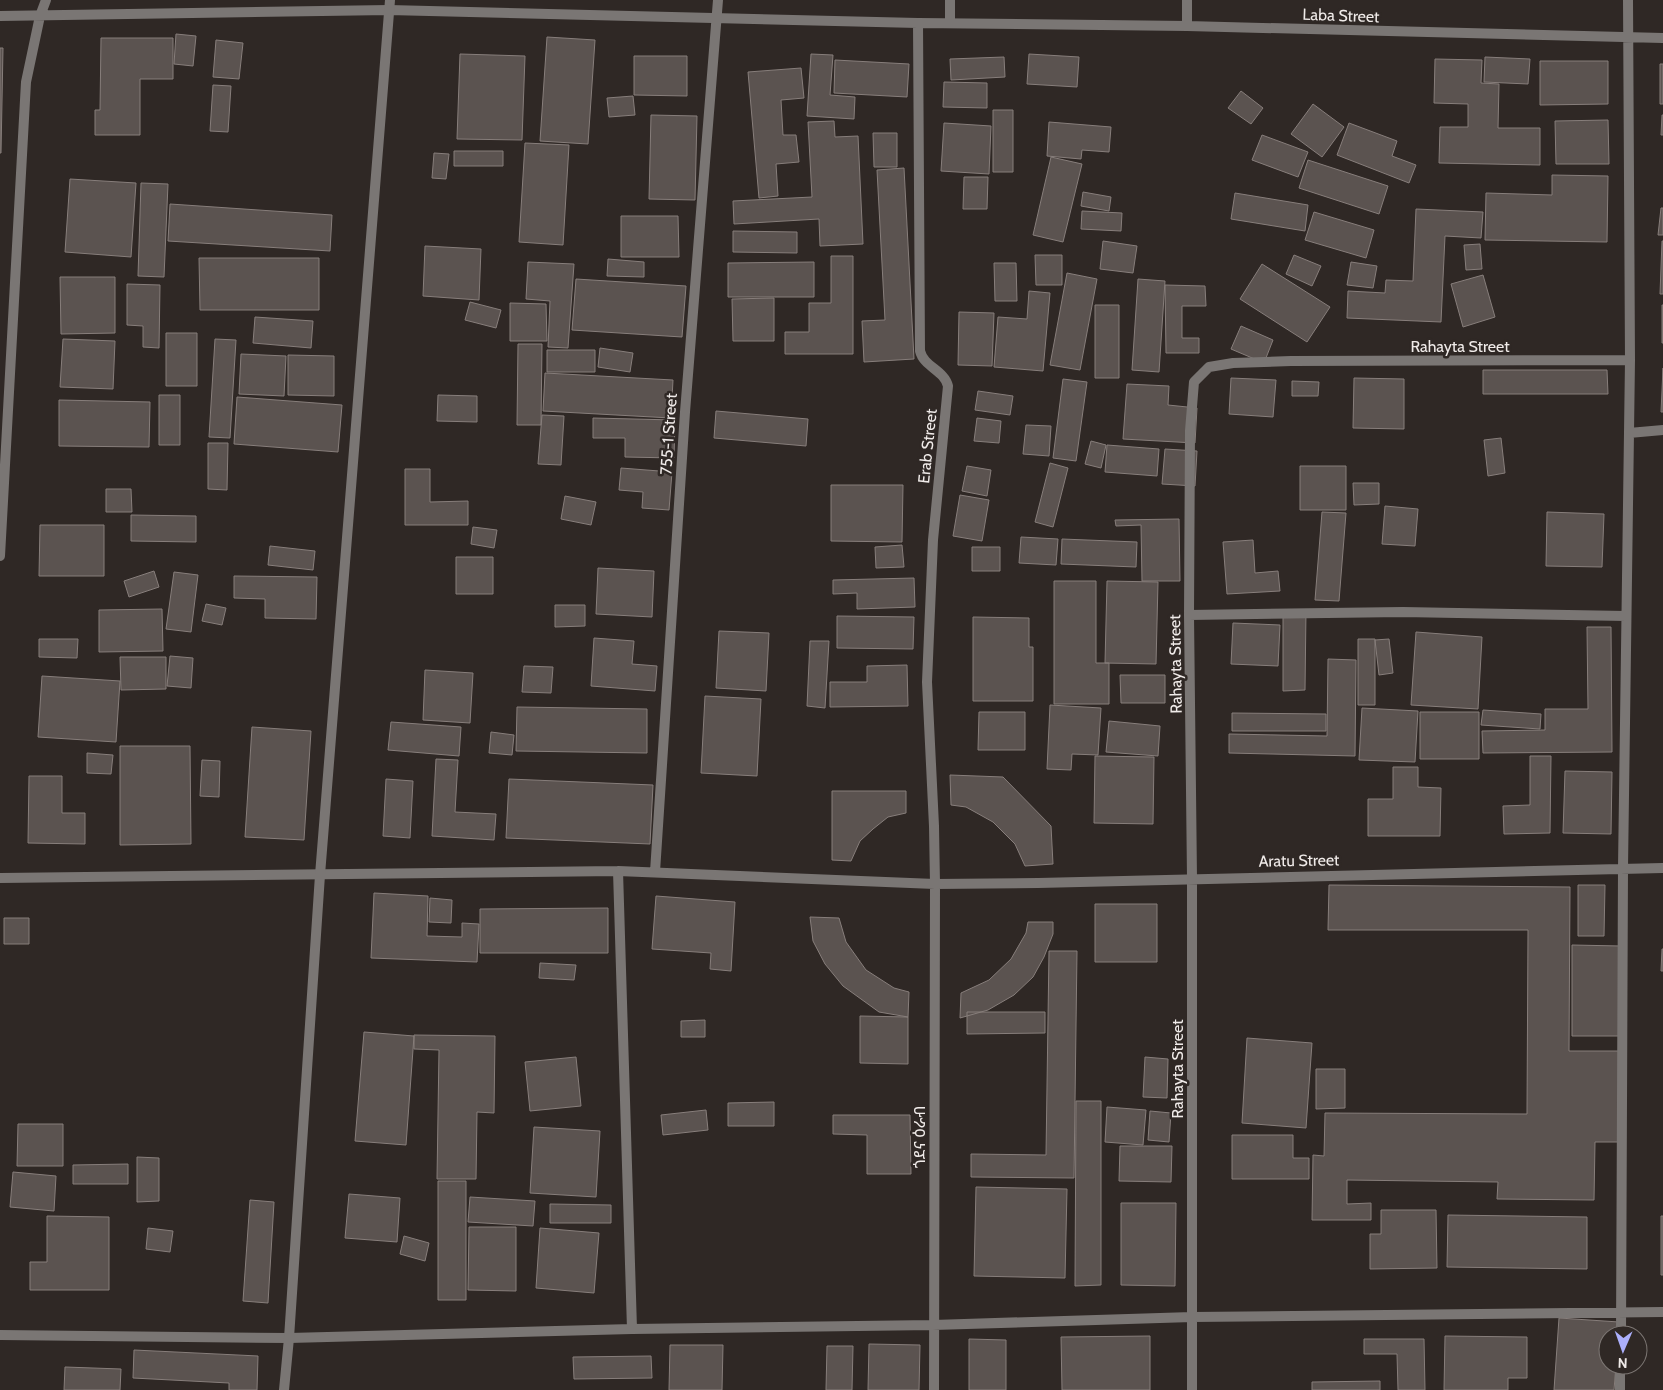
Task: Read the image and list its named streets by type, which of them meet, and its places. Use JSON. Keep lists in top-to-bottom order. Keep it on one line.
{"streets":{"street":["Laba Street","Rahayta Street","755-1 Street","Erab Street","Aratu Street","ጎደና ዕራብ"]},"crossings":[["Laba Street","755-1 Street"],["Laba Street","Erab Street"],["Rahayta Street","Aratu Street"],["755-1 Street","Aratu Street"],["Erab Street","Aratu Street"],["Erab Street","ጎደና ዕራብ"],["Aratu Street","ጎደና ዕራብ"]],"north":"bottom"}
